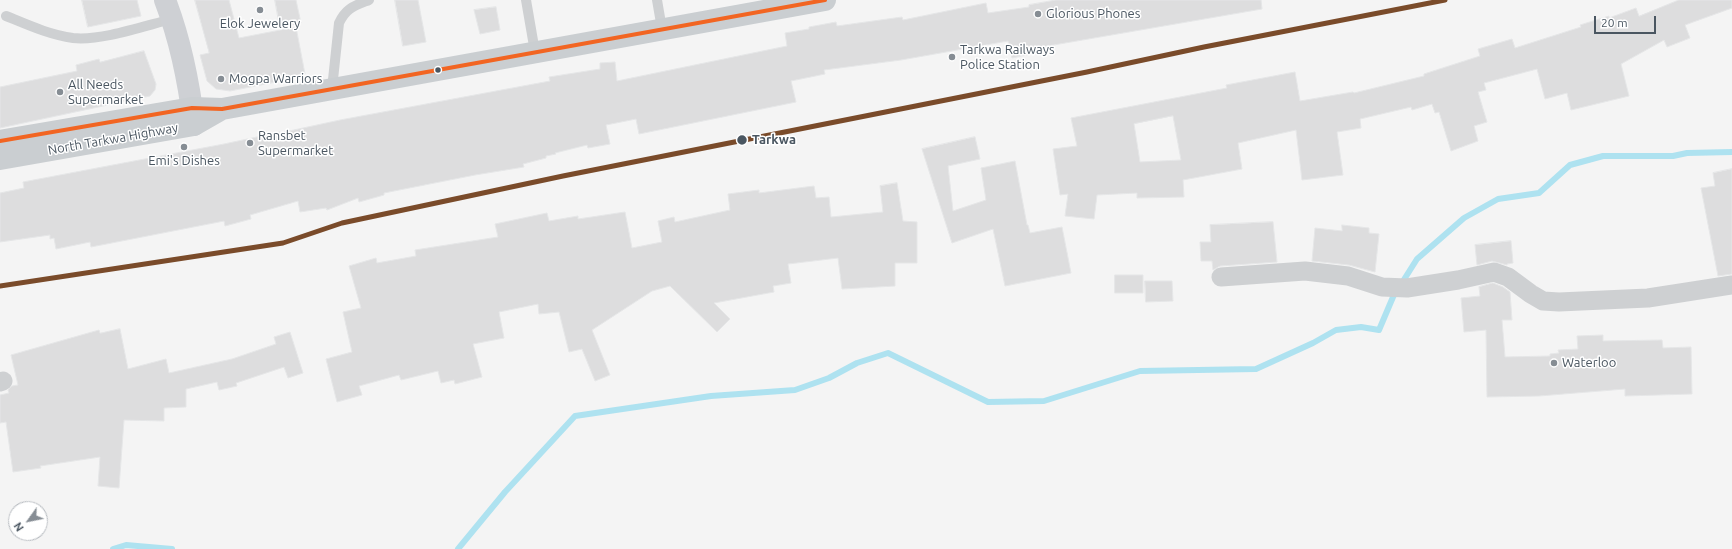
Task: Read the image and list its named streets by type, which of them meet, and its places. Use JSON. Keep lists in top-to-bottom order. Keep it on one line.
{"streets":{"main road":["North Tarkwa Highway"]},"places":["Elok Jewelery","Glorious Phones","Tarkwa Railways Police Station","Mogpa Warriors","All Needs Supermarket","Tarkwa","Ransbet Supermarket","Emi's Dishes","Waterloo"],"scale_bar":"20 m","north":"bottom left"}
